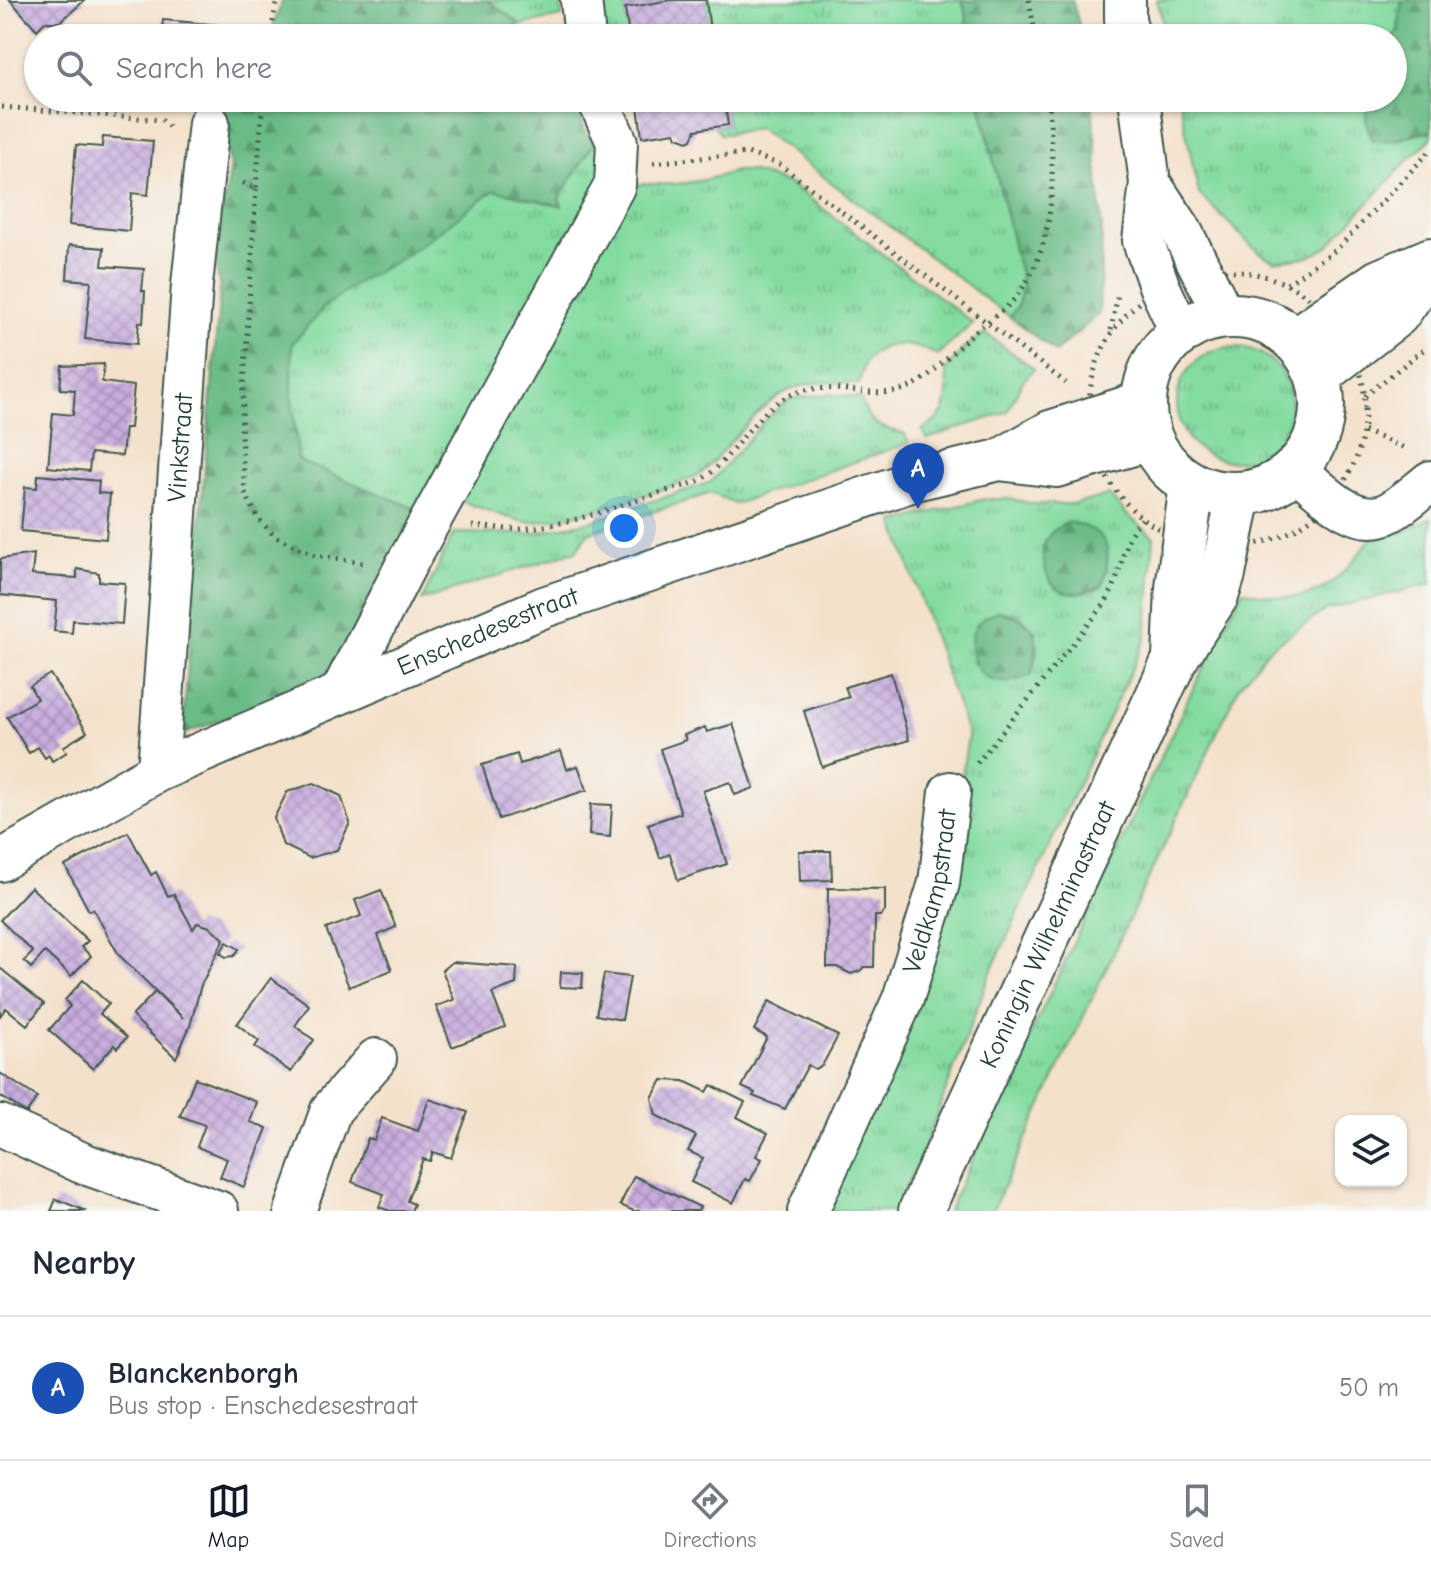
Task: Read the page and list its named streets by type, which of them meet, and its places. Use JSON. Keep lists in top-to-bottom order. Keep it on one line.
{"streets":{"main road":["Koningin Wilhelminastraat"],"street":["Vinkstraat","Enschedesestraat","Veldkampstraat"]},"crossings":[["Vinkstraat","Enschedesestraat"],["Enschedesestraat","Koningin Wilhelminastraat"]],"page":{"search":"Search here","pins":"A","heading":"Nearby","list":[{"mark":"A","name":"Blanckenborgh","note":"Bus stop · Enschedesestraat","value":"50 m"}],"nav":["Map","Directions","Saved"]}}
